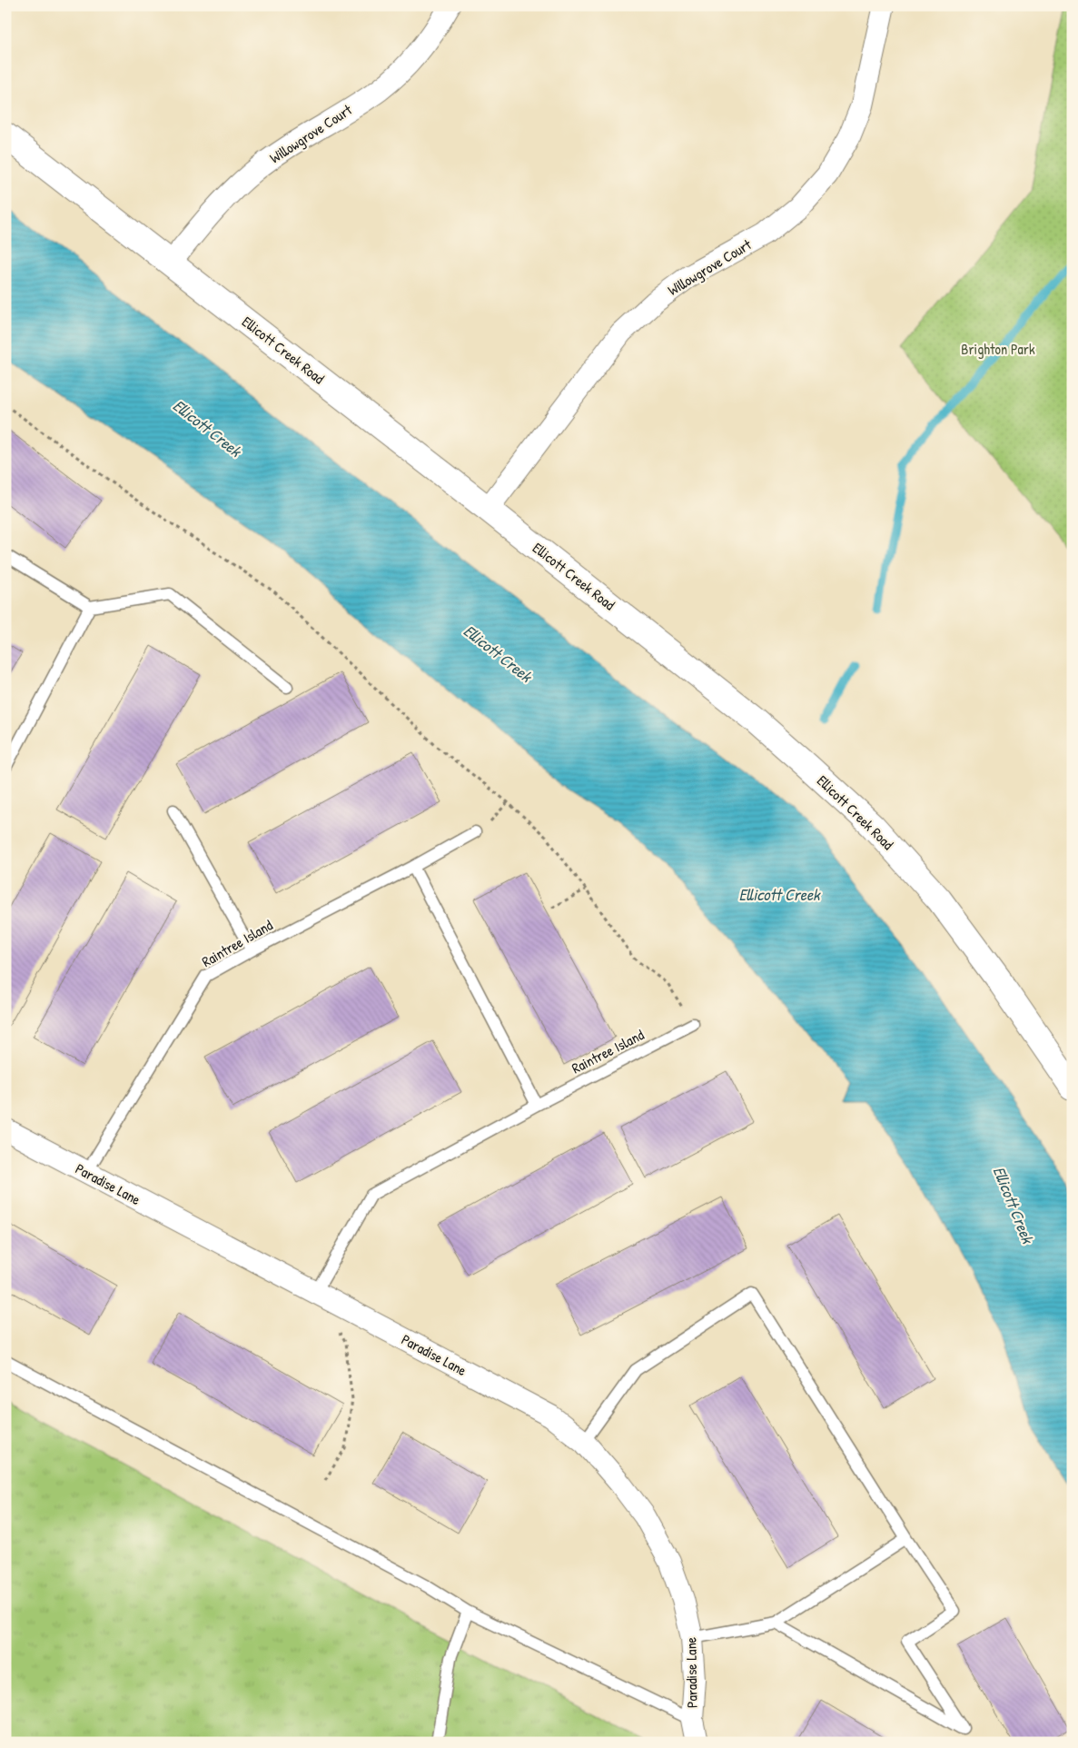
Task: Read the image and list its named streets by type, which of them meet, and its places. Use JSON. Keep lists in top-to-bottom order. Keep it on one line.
{"streets":{"street":["Willowgrove Court","Ellicott Creek Road","Paradise Lane"],"lane":["Raintree Island"]},"crossings":[["Willowgrove Court","Ellicott Creek Road"],["Raintree Island","Paradise Lane"]],"water":["Ellicott Creek"],"parks":["Brighton Park"]}
